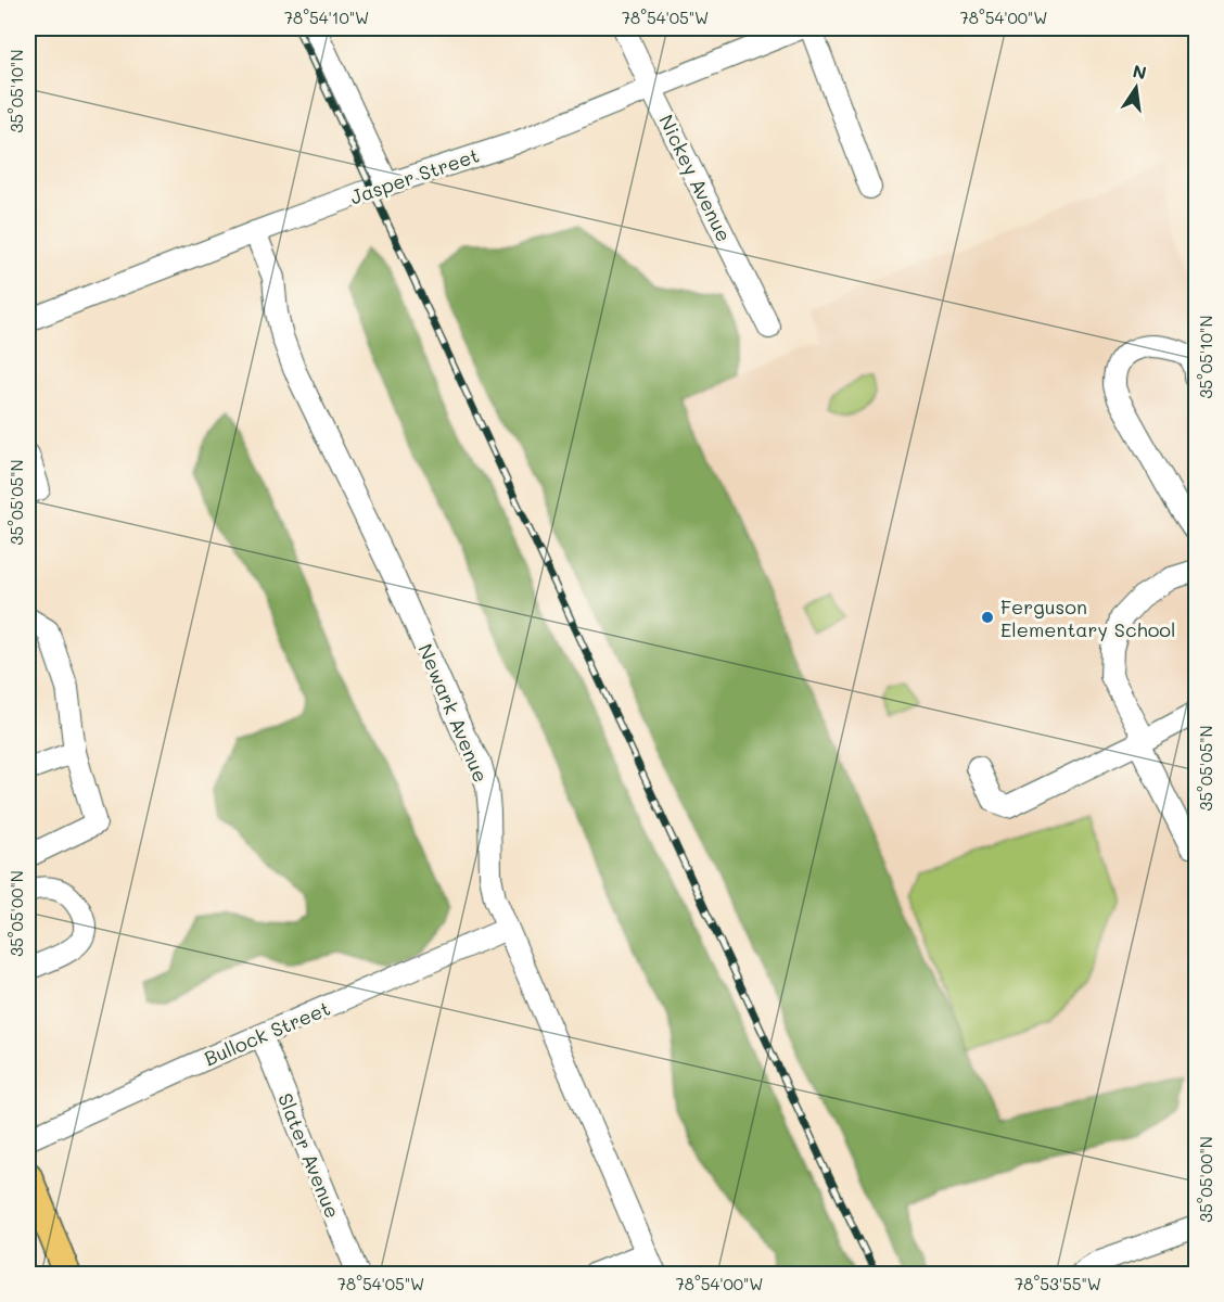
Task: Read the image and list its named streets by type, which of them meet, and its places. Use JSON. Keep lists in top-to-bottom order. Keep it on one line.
{"streets":{"street":["Jasper Street","Nickey Avenue","Newark Avenue","Bullock Street","Slater Avenue"]},"crossings":[["Jasper Street","Nickey Avenue"],["Jasper Street","Newark Avenue"],["Newark Avenue","Bullock Street"],["Bullock Street","Slater Avenue"]],"places":["Ferguson Elementary School"],"north":"top","coordinates":["78°54'10\"W","78°54'05\"W","78°54'00\"W","35°05'10\"N","35°05'05\"N","35°05'00\"N","78°53'55\"W"]}
